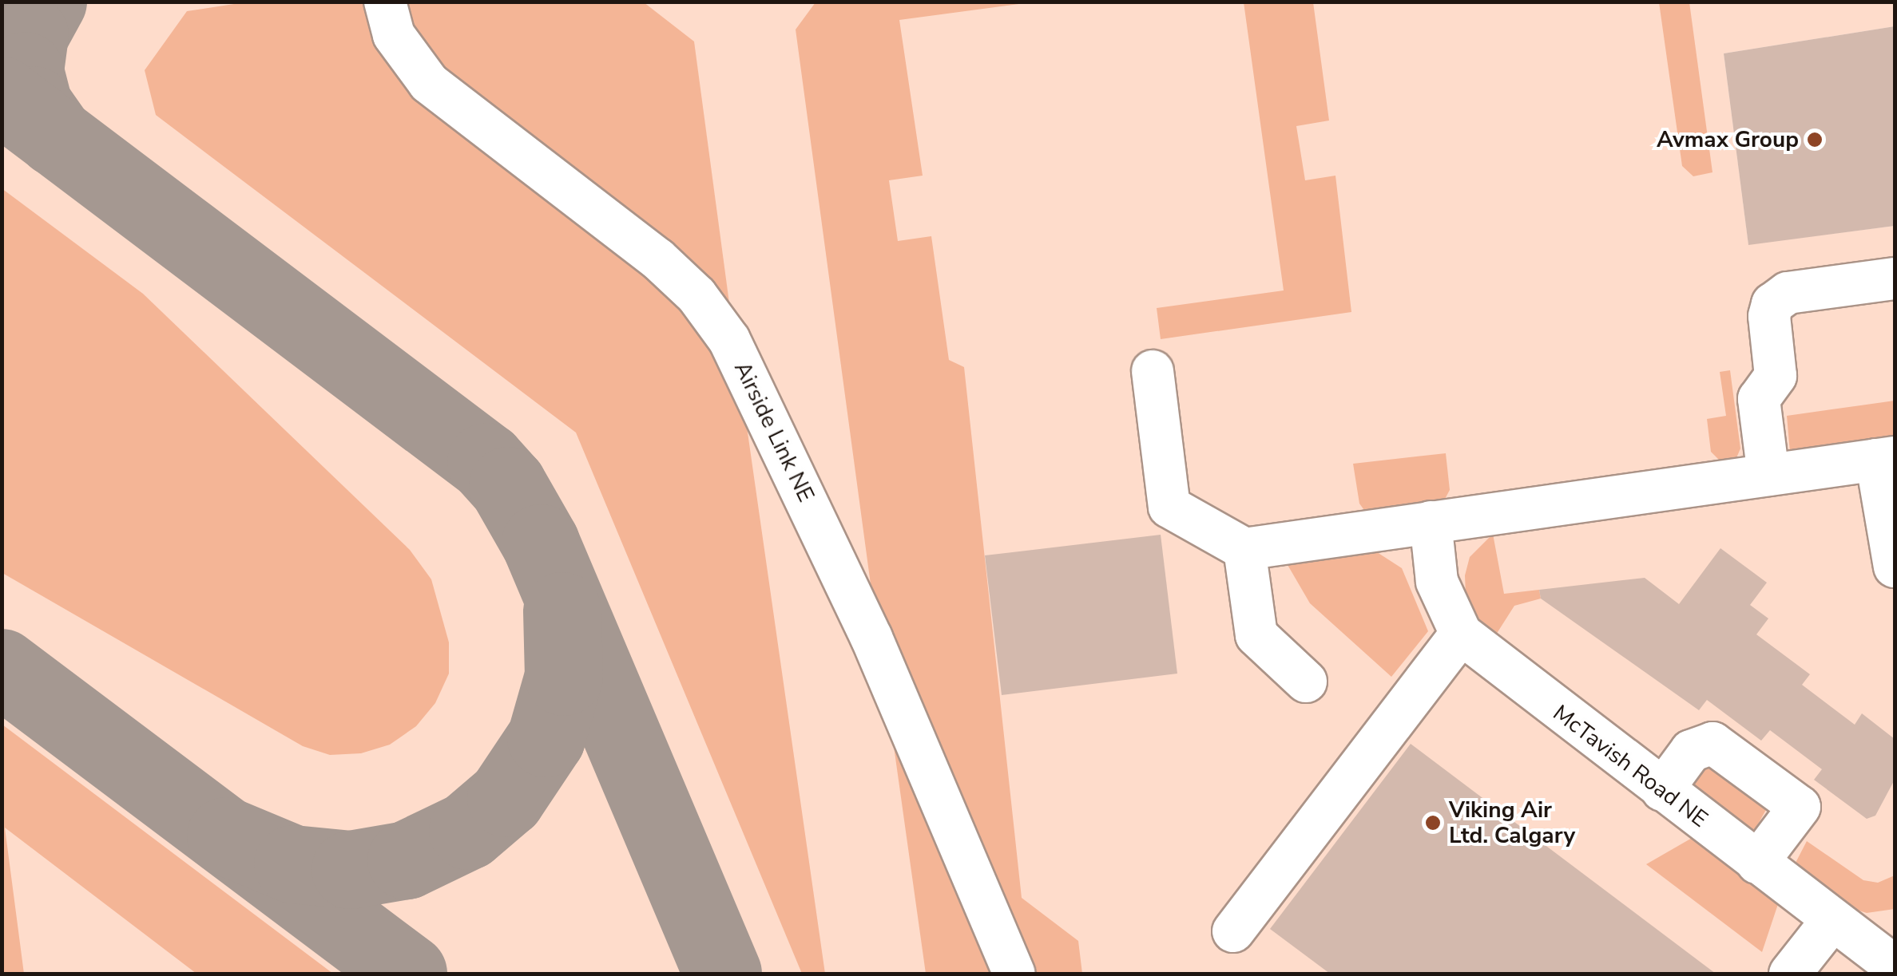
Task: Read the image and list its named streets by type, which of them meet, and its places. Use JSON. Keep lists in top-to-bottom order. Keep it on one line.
{"streets":{"street":["Airside Link NE","McTavish Road NE"]},"places":["Avmax Group","Viking Air Ltd. Calgary"]}
